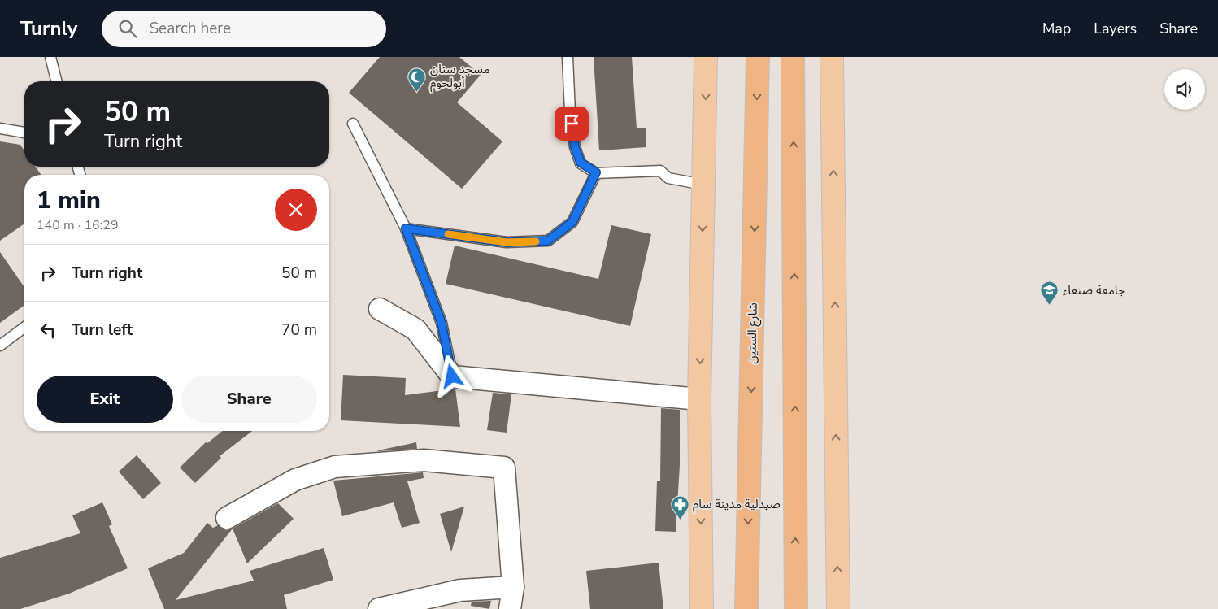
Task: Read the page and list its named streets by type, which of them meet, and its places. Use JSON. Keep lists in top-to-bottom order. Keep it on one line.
{"streets":{"highway":["شارع الستين"]},"places":{"mosque":["مسجد سنان أبولحوم"],"school or university":["جامعة صنعاء"],"pharmacy":["صيدلية مدينة سام"]},"page":{"header":"Turnly","search":"Search here","nav":["Map","Layers","Share"],"turn":["50 m","Turn right"],"heading":["1 min","140 m · 16:29"],"list":[{"name":"Turn right","value":"50 m"},{"name":"Turn left","value":"70 m"}],"buttons":["Exit","Share"]}}
